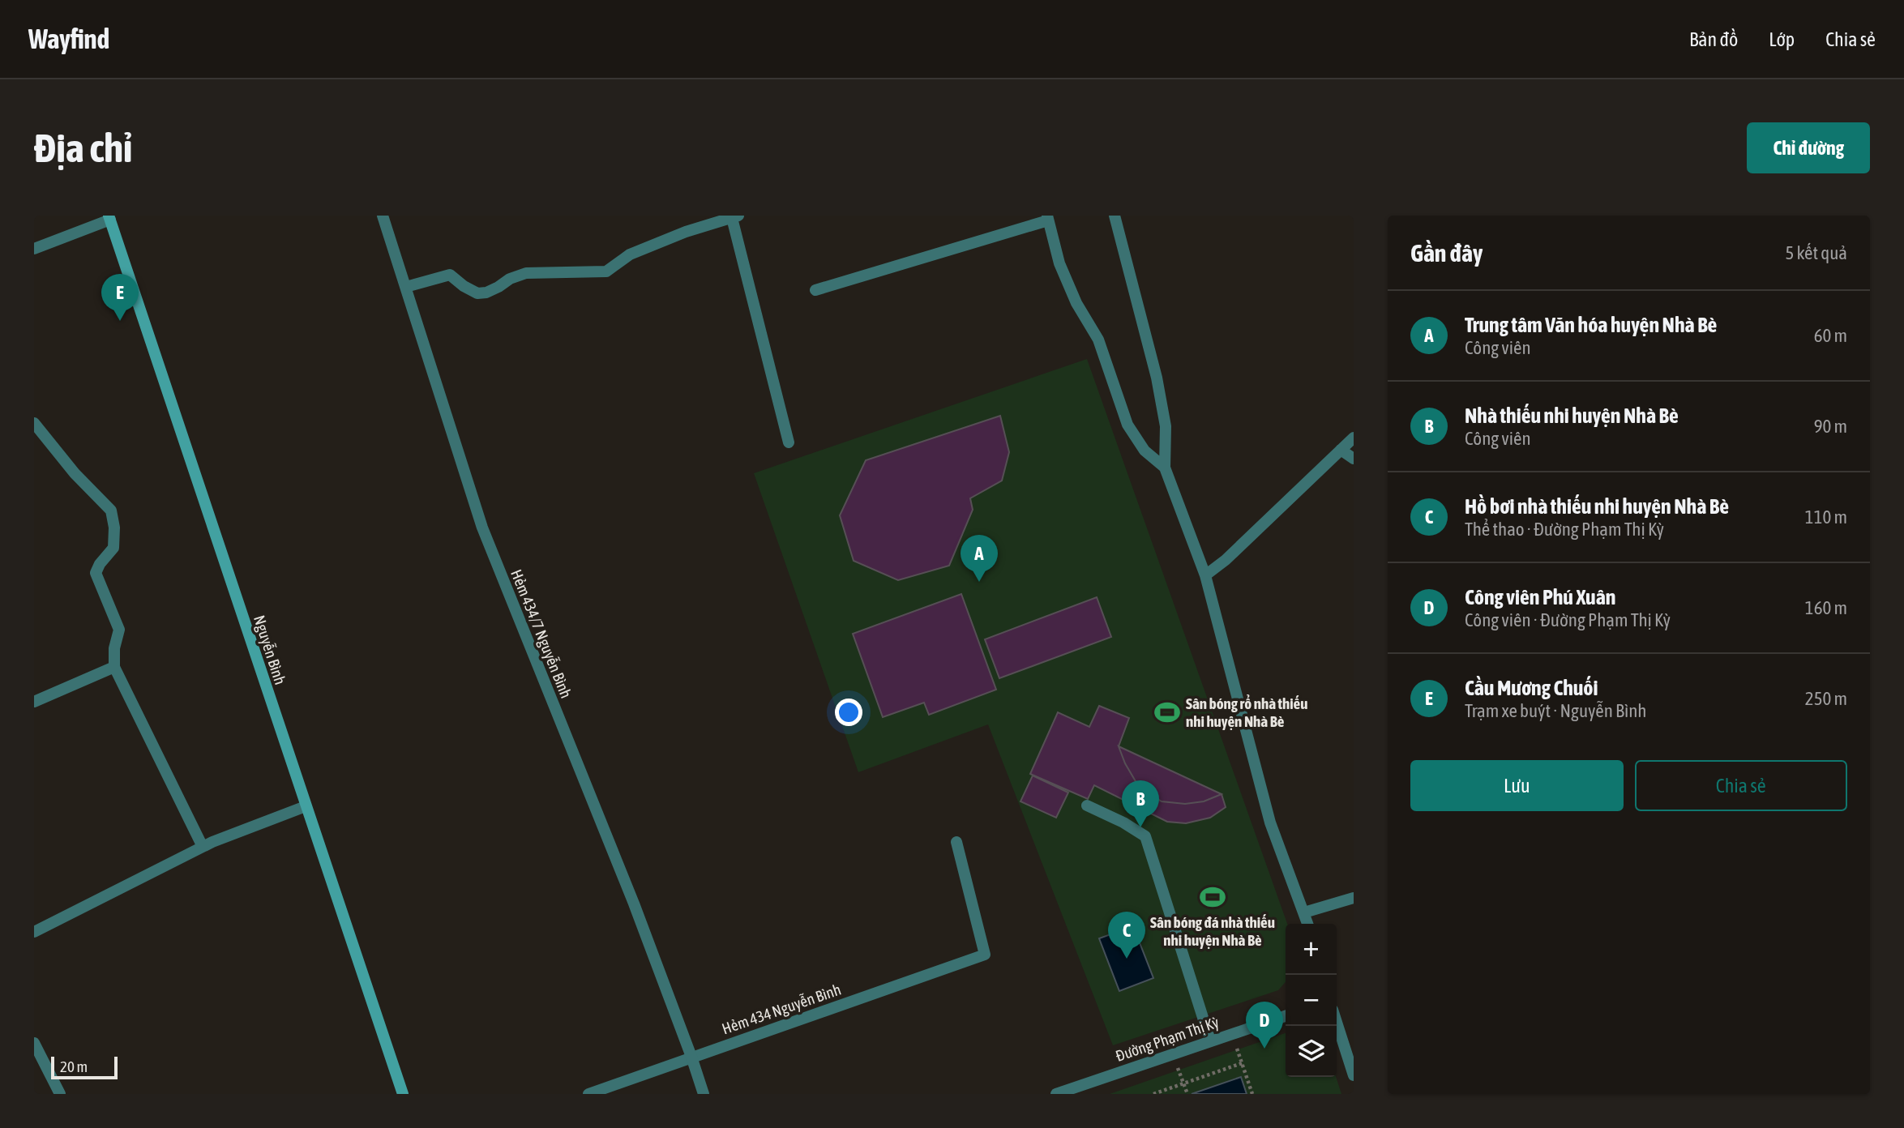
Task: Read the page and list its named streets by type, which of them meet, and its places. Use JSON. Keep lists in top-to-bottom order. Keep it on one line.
{"streets":{"main road":["Nguyễn Bình"],"street":["Hẻm 434/7 Nguyễn Bình","Hẻm 434 Nguyễn Bình","Đường Phạm Thị Kỳ"]},"crossings":[["Hẻm 434/7 Nguyễn Bình","Hẻm 434 Nguyễn Bình"]],"places":{"sports":["Sân bóng rổ nhà thiếu nhi huyện Nhà Bè","Sân bóng đá nhà thiếu nhi huyện Nhà Bè"]},"scale_bar":"20 m","page":{"header":"Wayfind","nav":["Bản đồ","Lớp","Chia sẻ"],"buttons":["Chỉ đường",["Lưu","Chia sẻ"]],"title":"Địa chỉ","heading":["Gần đây","5 kết quả"],"pins":["E","A","B","C","D"],"list":[{"mark":"A","name":"Trung tâm Văn hóa huyện Nhà Bè","note":"Công viên","value":"60 m"},{"mark":"B","name":"Nhà thiếu nhi huyện Nhà Bè","note":"Công viên","value":"90 m"},{"mark":"C","name":"Hồ bơi nhà thiếu nhi huyện Nhà Bè","note":"Thể thao · Đường Phạm Thị Kỳ","value":"110 m"},{"mark":"D","name":"Công viên Phú Xuân","note":"Công viên · Đường Phạm Thị Kỳ","value":"160 m"},{"mark":"E","name":"Cầu Mương Chuối","note":"Trạm xe buýt · Nguyễn Bình","value":"250 m"}],"map_buttons":["+","−"],"scale":"20 m"}}
